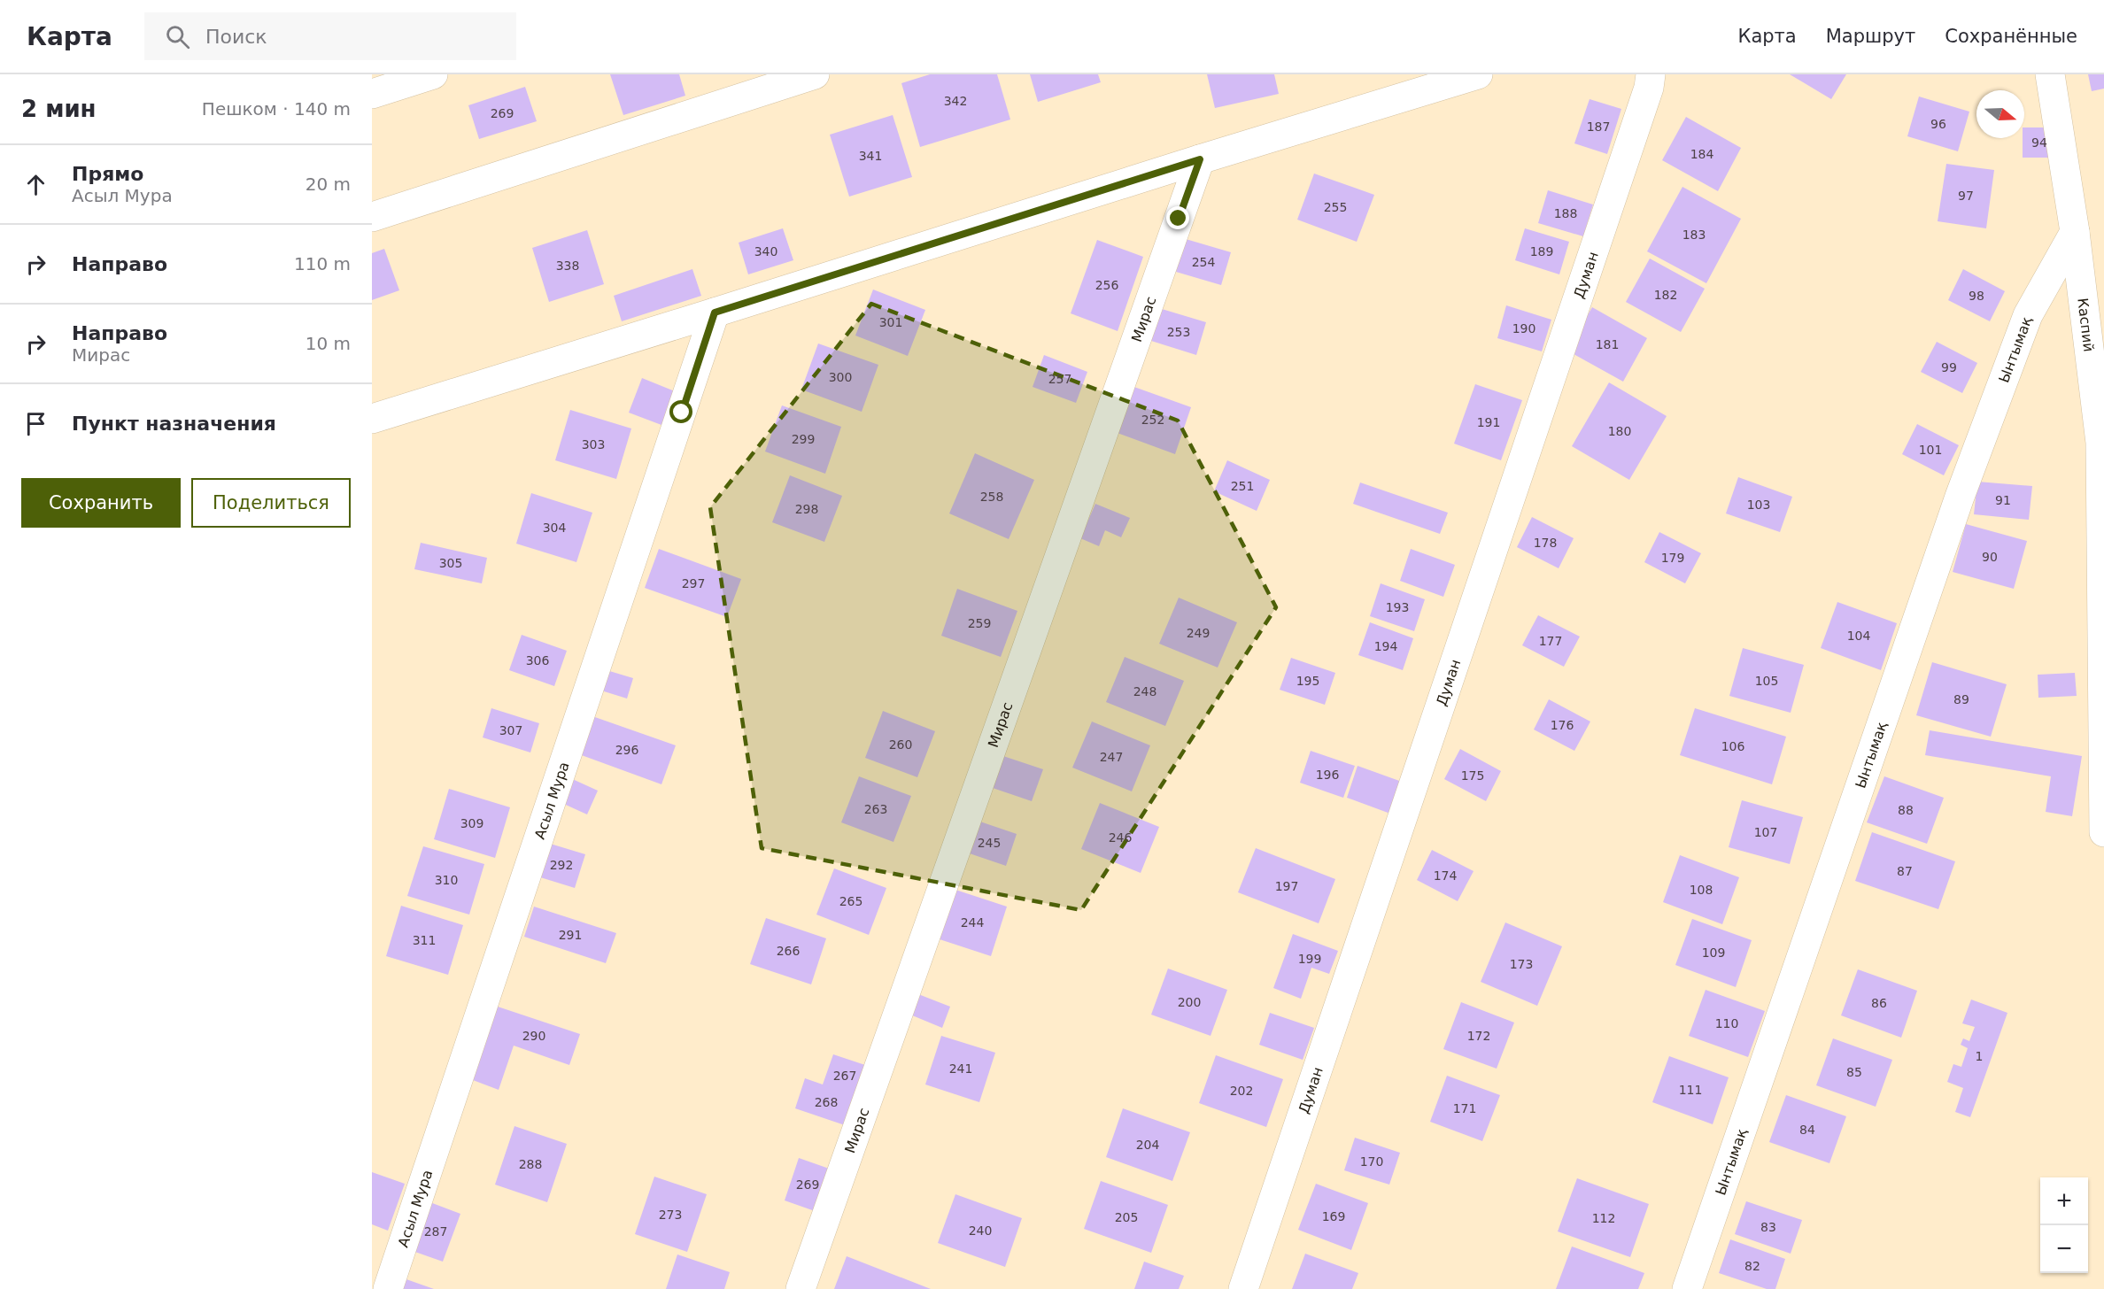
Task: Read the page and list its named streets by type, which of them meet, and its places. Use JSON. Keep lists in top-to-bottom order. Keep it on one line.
{"streets":{"street":["Думан","Мирас","Каспий","Ынтымақ","Асыл Мура"]},"crossings":[["Каспий","Ынтымақ"]],"house_numbers":["342","269","96","187","94","184","341","97","255","188","183","340","189","254","338","256","182","98","301","190","253","181","99","300","257","252","191","180","299","303","101","251","258","91","103","298","304","178","90","179","305","297","193","259","249","104","177","194","306","195","105","248","89","176","307","260","106","296","247","196","175","263","88","309","107","246","245","292","87","174","310","197","108","265","244","291","311","266","109","199","173","200","86","110","290","172","1","241","85","267","111","202","268","171","84","204","170","288","269","273","169","205","112","83","240","287","82"],"north":"right","page":{"header":"Карта","search":"Поиск","nav":["Карта","Маршрут","Сохранённые"],"heading":["2 мин","Пешком · 140 m"],"list":[["Прямо","Асыл Мура","20 m"],["Направо","110 m"],["Направо","Мирас","10 m"],"Пункт назначения"],"buttons":["Сохранить","Поделиться"],"map_buttons":["+","−"]}}
